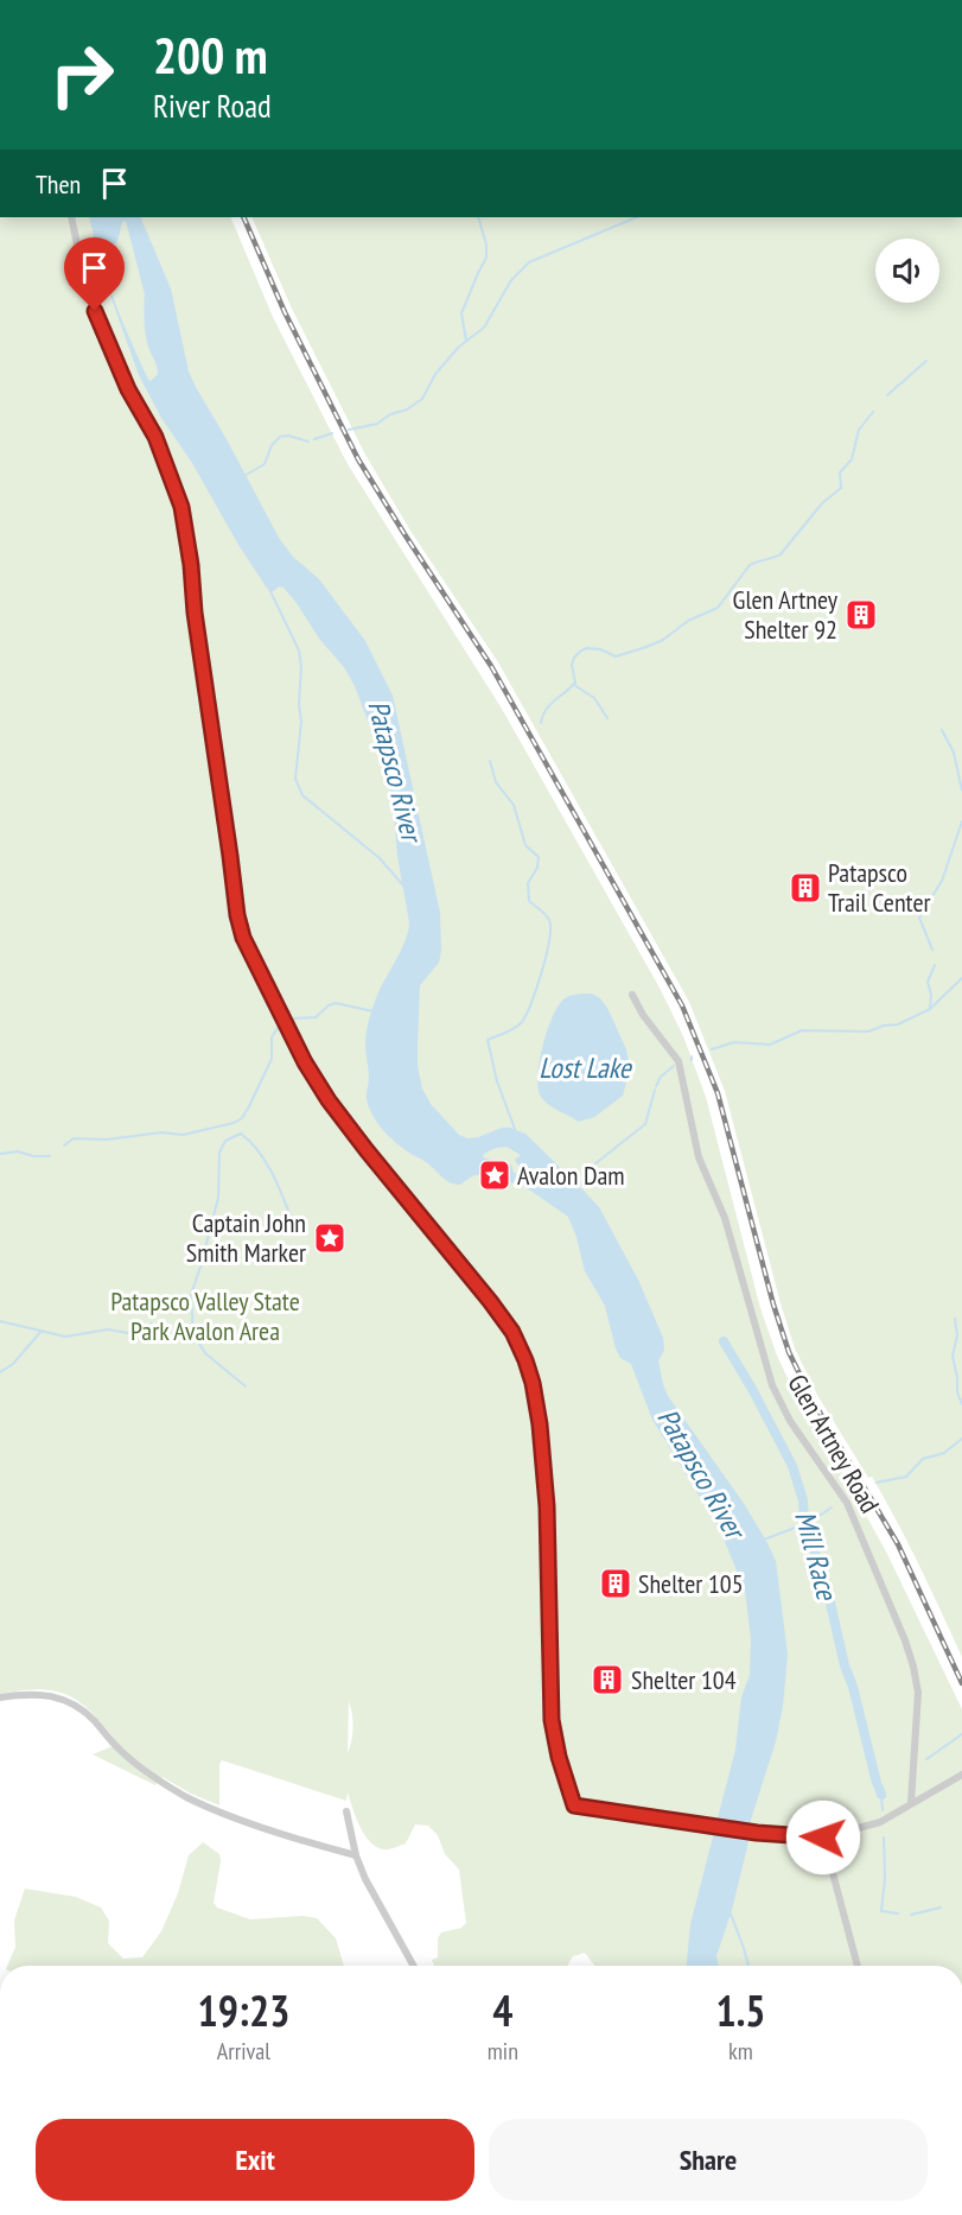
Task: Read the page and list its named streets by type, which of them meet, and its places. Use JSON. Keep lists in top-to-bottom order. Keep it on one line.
{"streets":{"street":["Glen Artney Road"]},"water":["Patapsco River","Lost Lake","Mill Race"],"parks":["Patapsco Valley State Park Avalon Area"],"places":{"building":["Glen Artney Shelter 92","Patapsco Trail Center","Shelter 105","Shelter 104"],"place":["Avalon Dam","Captain John Smith Marker"]},"page":{"turn":["200 m","River Road"],"then":"Then","eta":["19:23","Arrival","4","min","1.5","km"],"buttons":["Exit","Share"]}}
